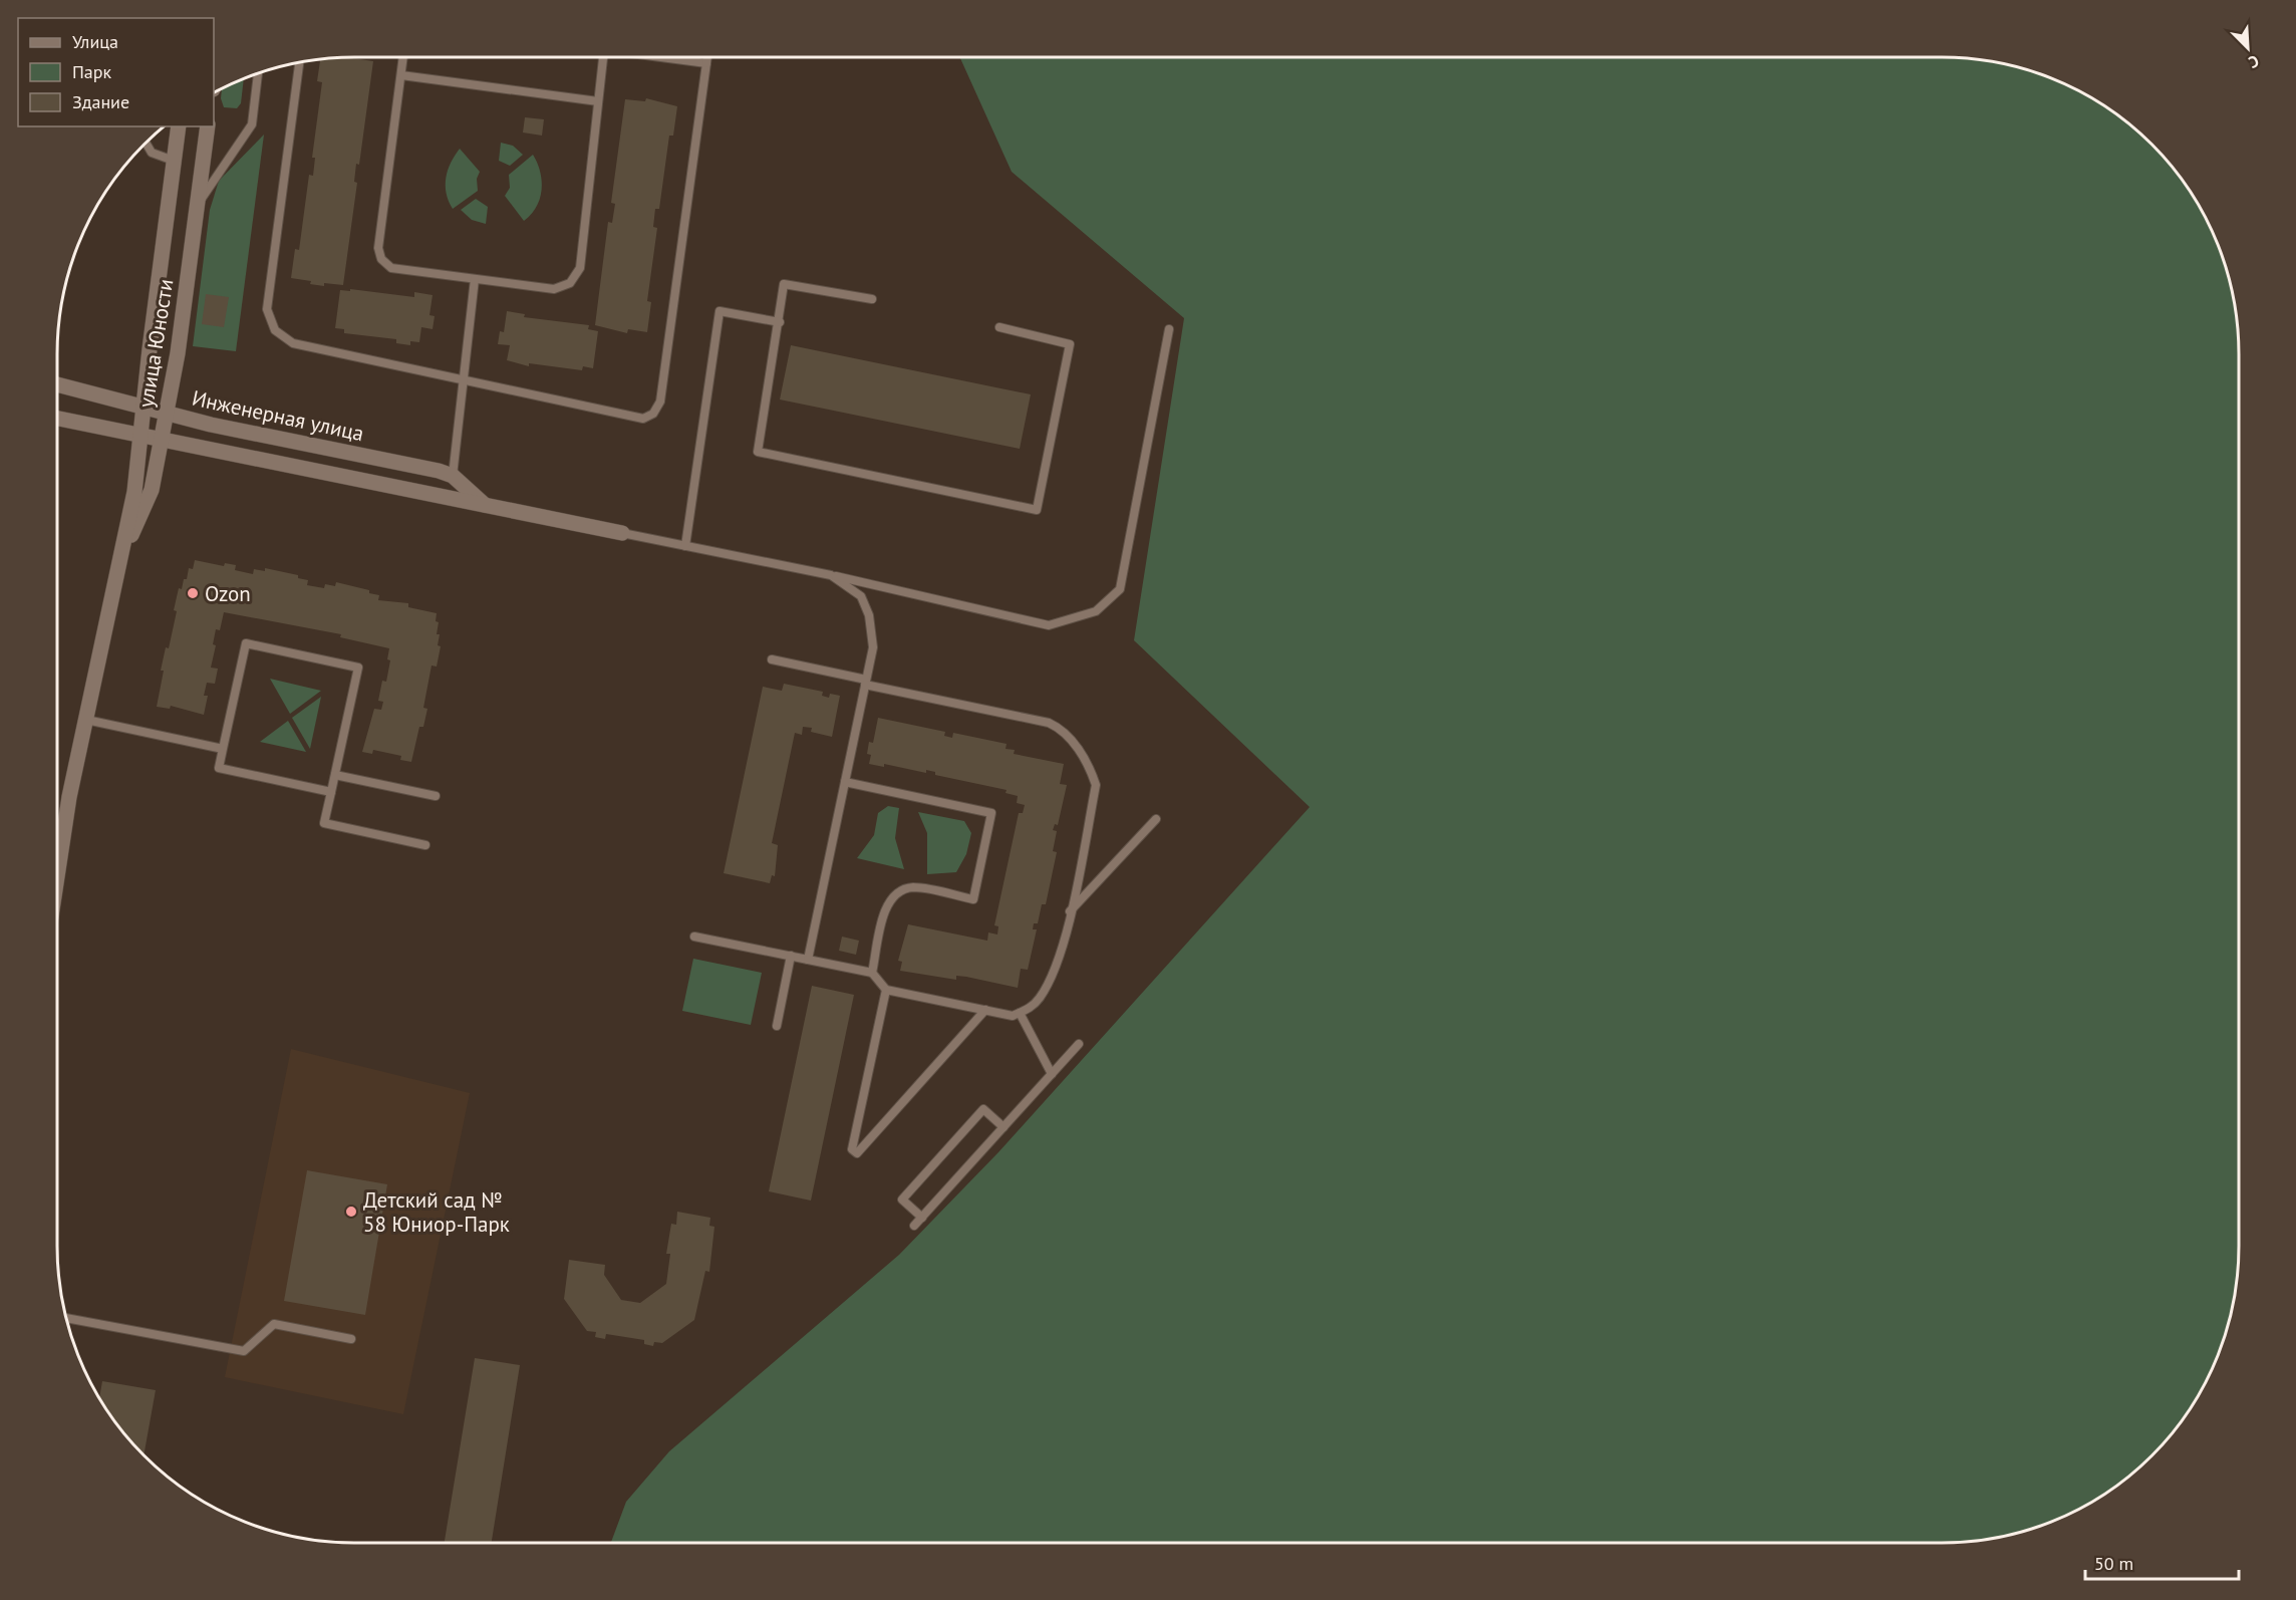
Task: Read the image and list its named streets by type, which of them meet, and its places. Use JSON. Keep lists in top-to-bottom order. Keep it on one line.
{"streets":{"street":["улица Юности","Инженерная улица"]},"crossings":[["улица Юности","Инженерная улица"]],"places":["Ozon","Детский сад № 58 Юниор-Парк"],"legend":["Улица","Парк","Здание"],"scale_bar":"50 m","north":"bottom right"}
